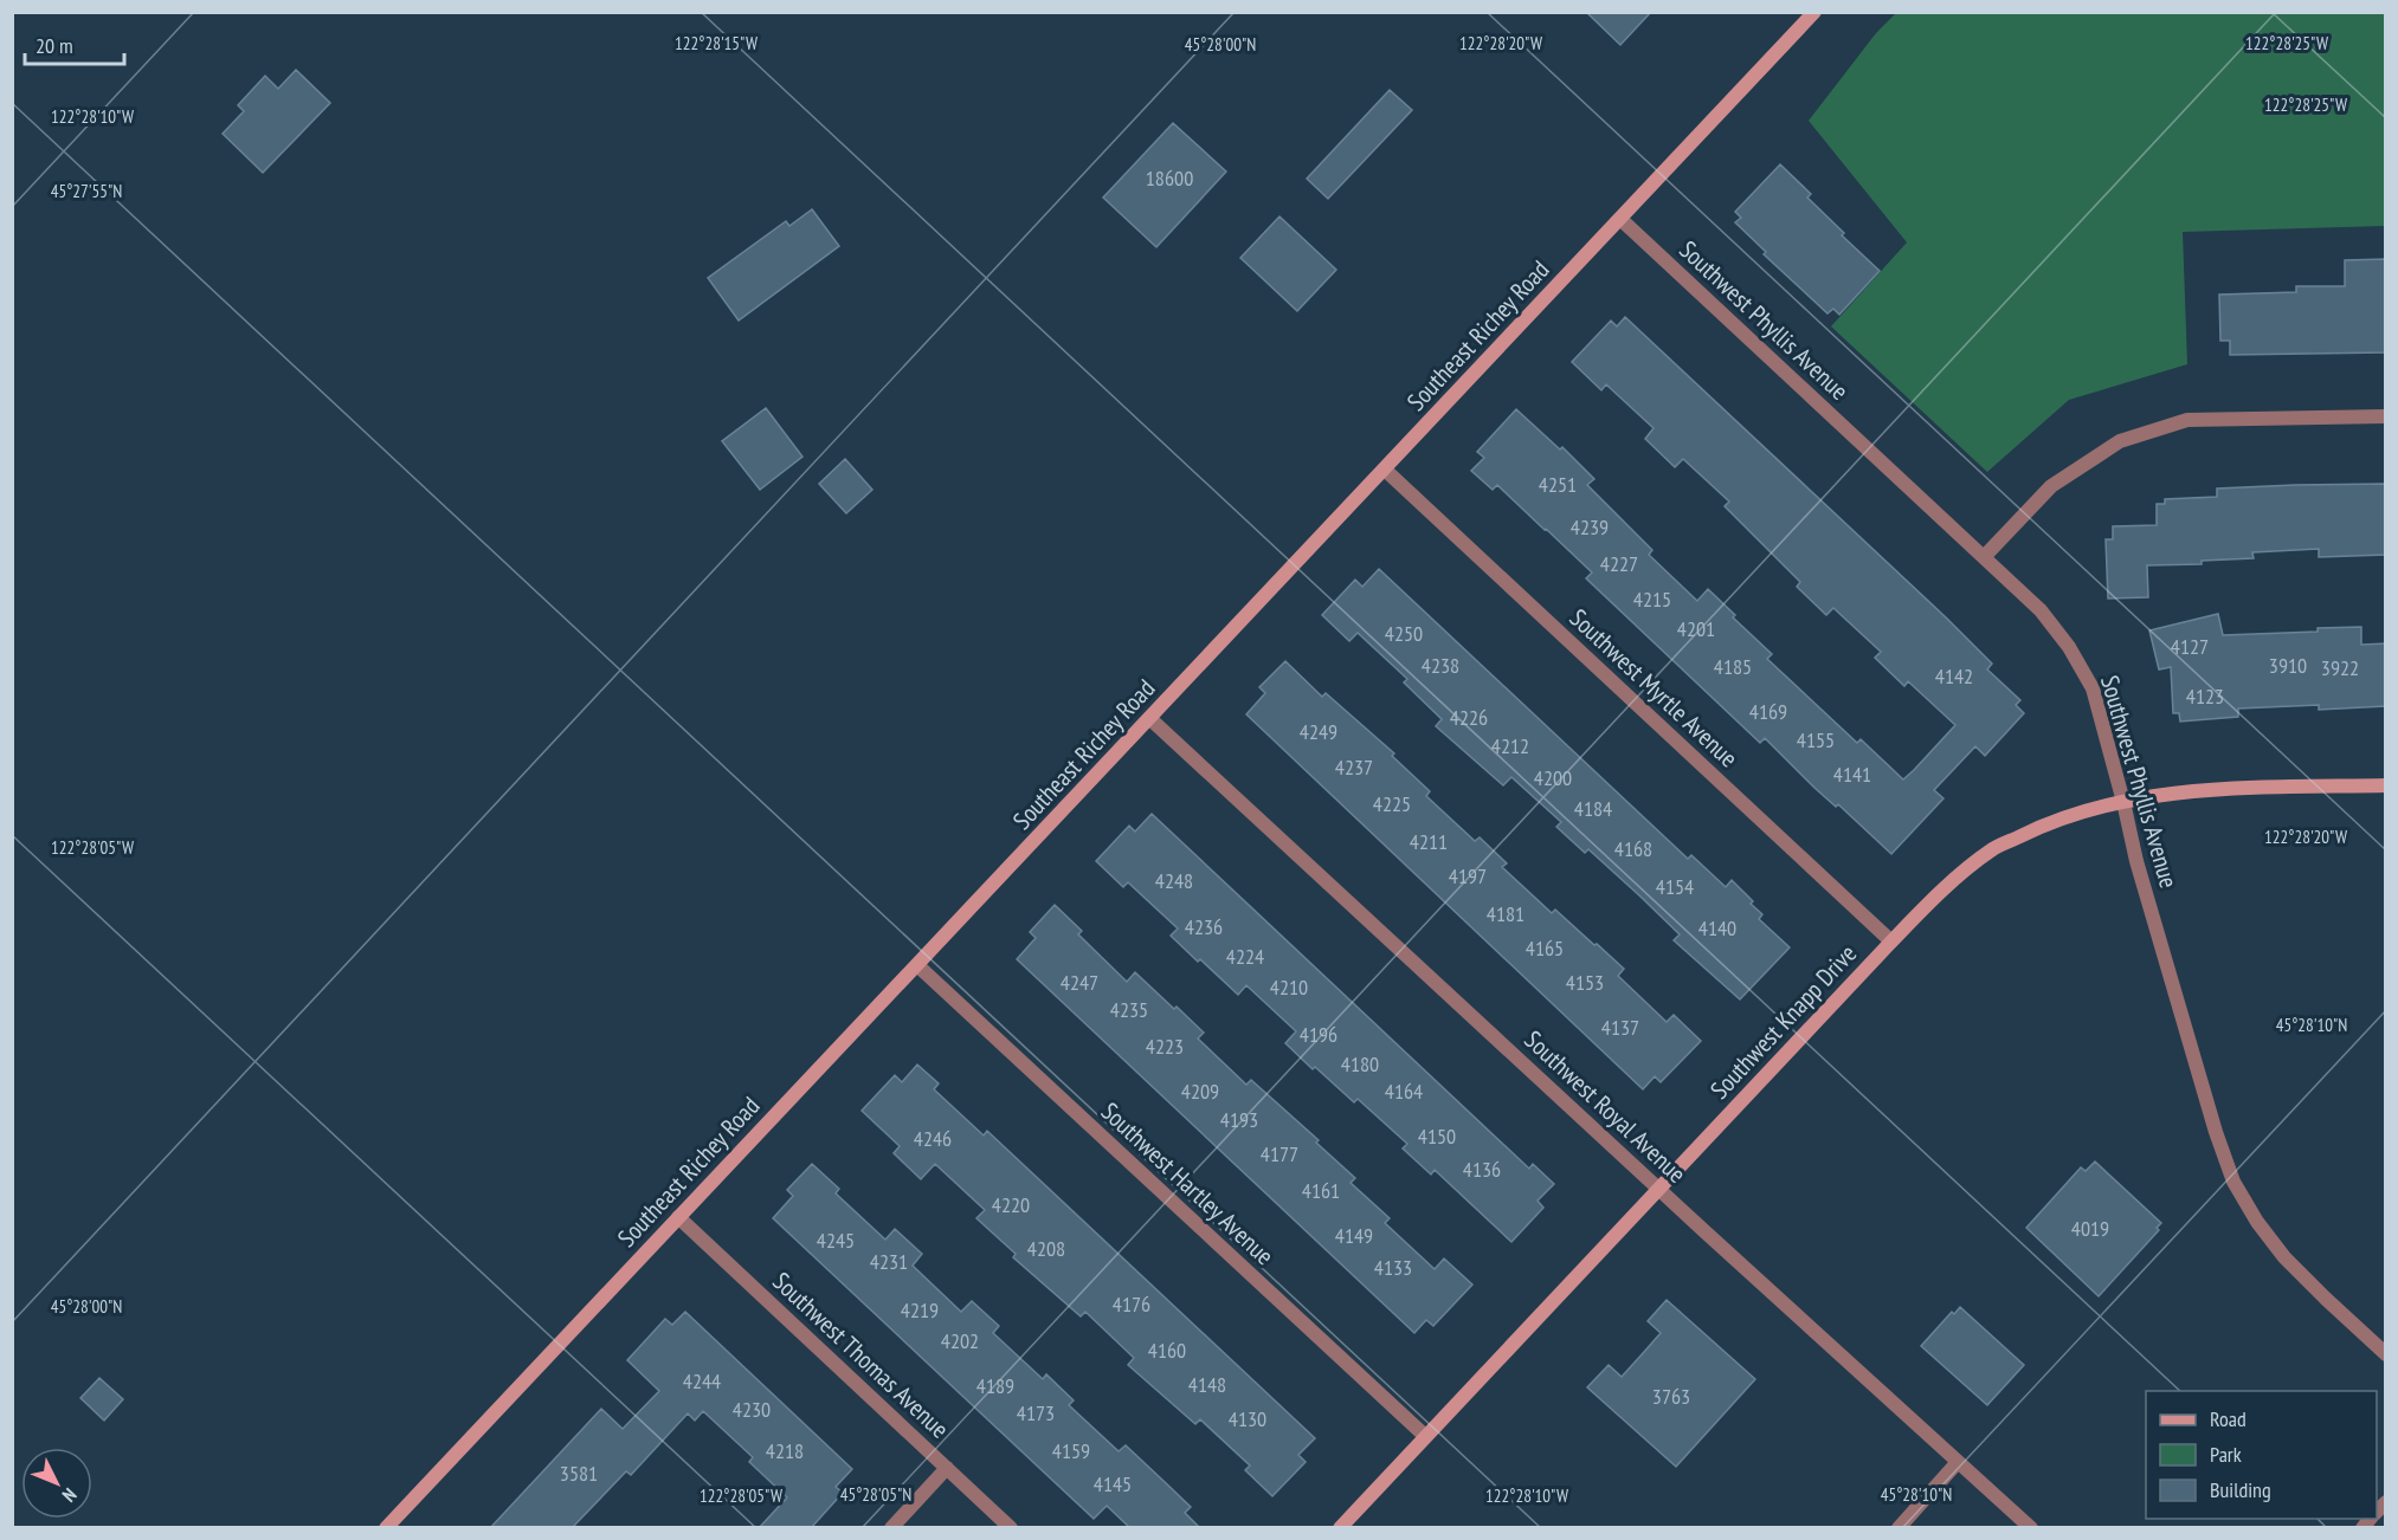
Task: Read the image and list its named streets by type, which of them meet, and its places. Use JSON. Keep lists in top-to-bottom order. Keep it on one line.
{"streets":{"main road":["Southeast Richey Road","Southwest Knapp Drive"],"street":["Southwest Phyllis Avenue","Southwest Myrtle Avenue","Southwest Royal Avenue","Southwest Hartley Avenue","Southwest Thomas Avenue"]},"crossings":[["Southwest Phyllis Avenue","Southeast Richey Road"],["Southwest Phyllis Avenue","Southwest Knapp Drive"],["Southeast Richey Road","Southwest Myrtle Avenue"],["Southeast Richey Road","Southwest Royal Avenue"],["Southeast Richey Road","Southwest Hartley Avenue"],["Southeast Richey Road","Southwest Thomas Avenue"],["Southwest Myrtle Avenue","Southwest Knapp Drive"],["Southwest Knapp Drive","Southwest Royal Avenue"],["Southwest Knapp Drive","Southwest Hartley Avenue"]],"house_numbers":["18600","4251","4239","4227","4215","4201","4250","4127","4238","3910","4185","3922","4142","4123","4169","4226","4249","4155","4212","4237","4141","4200","4225","4184","4211","4168","4197","4248","4154","4181","4236","4140","4165","4224","4247","4153","4210","4235","4137","4196","4223","4180","4209","4164","4193","4150","4246","4177","4136","4161","4220","4019","4149","4245","4208","4231","4133","4176","4219","4202","4160","4244","4148","4189","3763","4230","4173","4130","4218","4159","3581","4145"],"legend":["Road","Park","Building"],"scale_bar":"20 m","north":"bottom right","coordinates":["122°28'15\"W","122°28'20\"W","122°28'25\"W","45°28'00\"N","122°28'10\"W","45°27'55\"N","122°28'05\"W","45°28'10\"N","45°28'05\"N"]}
